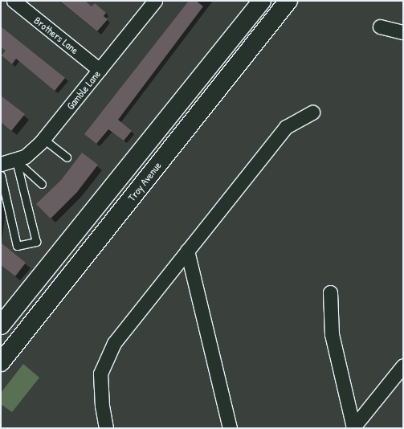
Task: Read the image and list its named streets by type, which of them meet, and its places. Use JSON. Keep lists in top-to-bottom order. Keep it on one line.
{"streets":{"main road":["Troy Avenue"],"street":["Brothers Lane","Gamble Lane"]},"crossings":[["Brothers Lane","Gamble Lane"]]}
